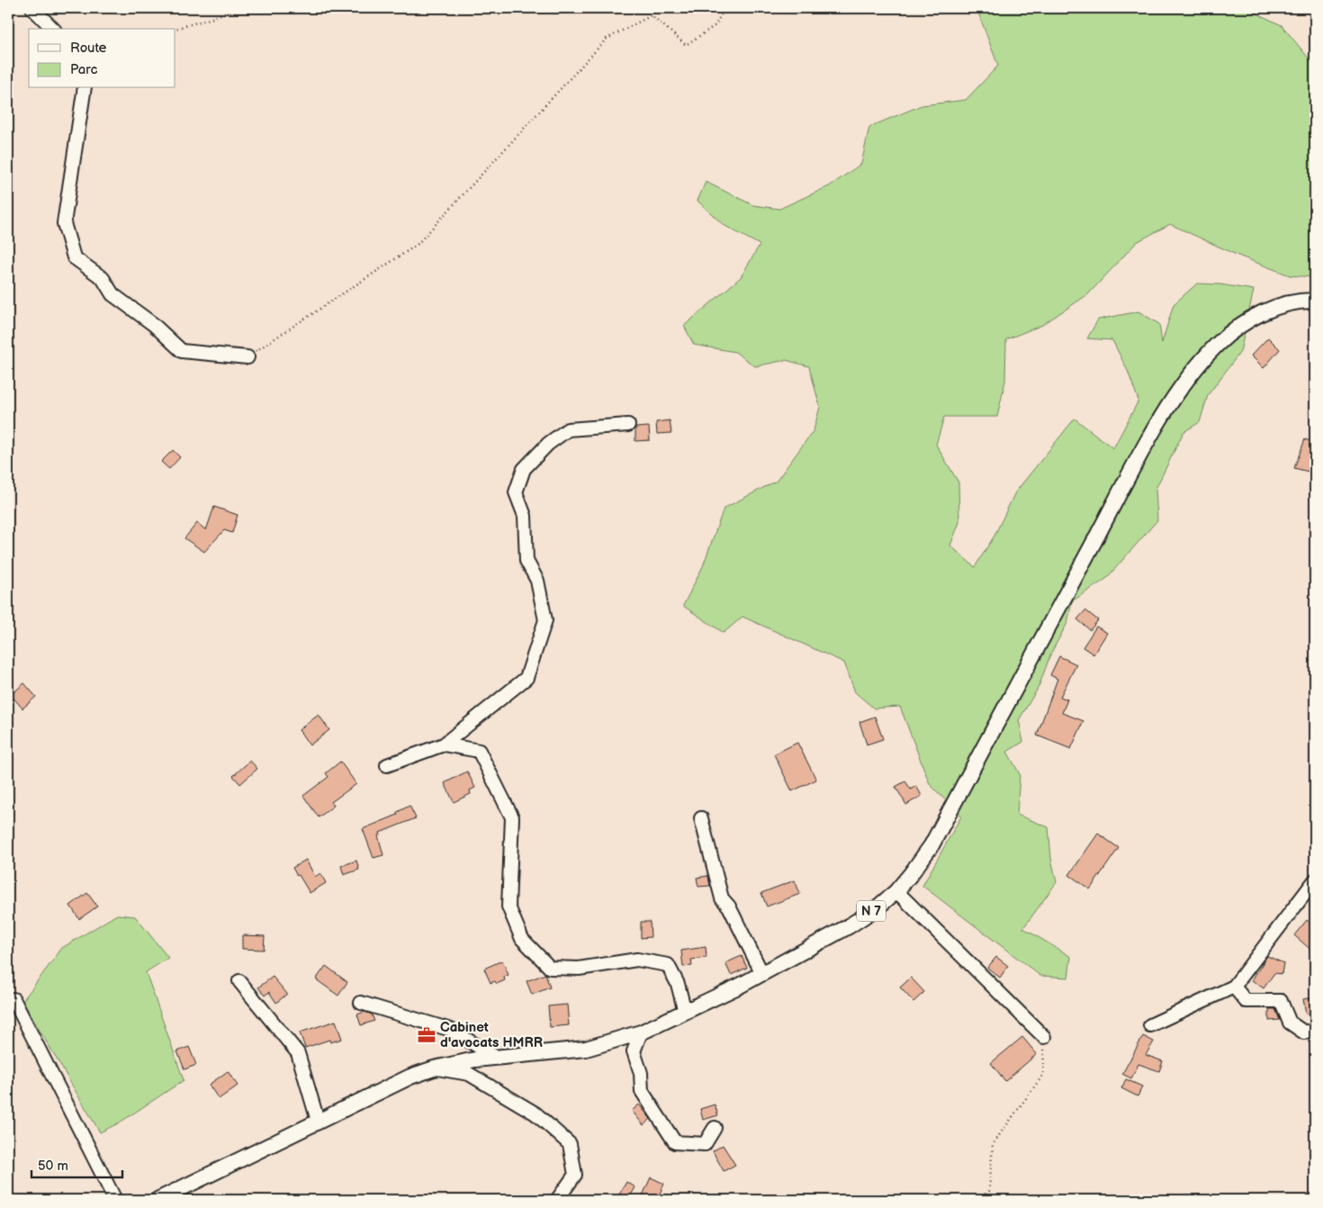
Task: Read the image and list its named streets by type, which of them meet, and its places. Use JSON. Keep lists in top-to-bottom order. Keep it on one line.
{"streets":{"main road":["N 7"]},"places":{"office":["Cabinet d'avocats HMRR"]},"legend":["Route","Parc"],"scale_bar":"50 m"}
